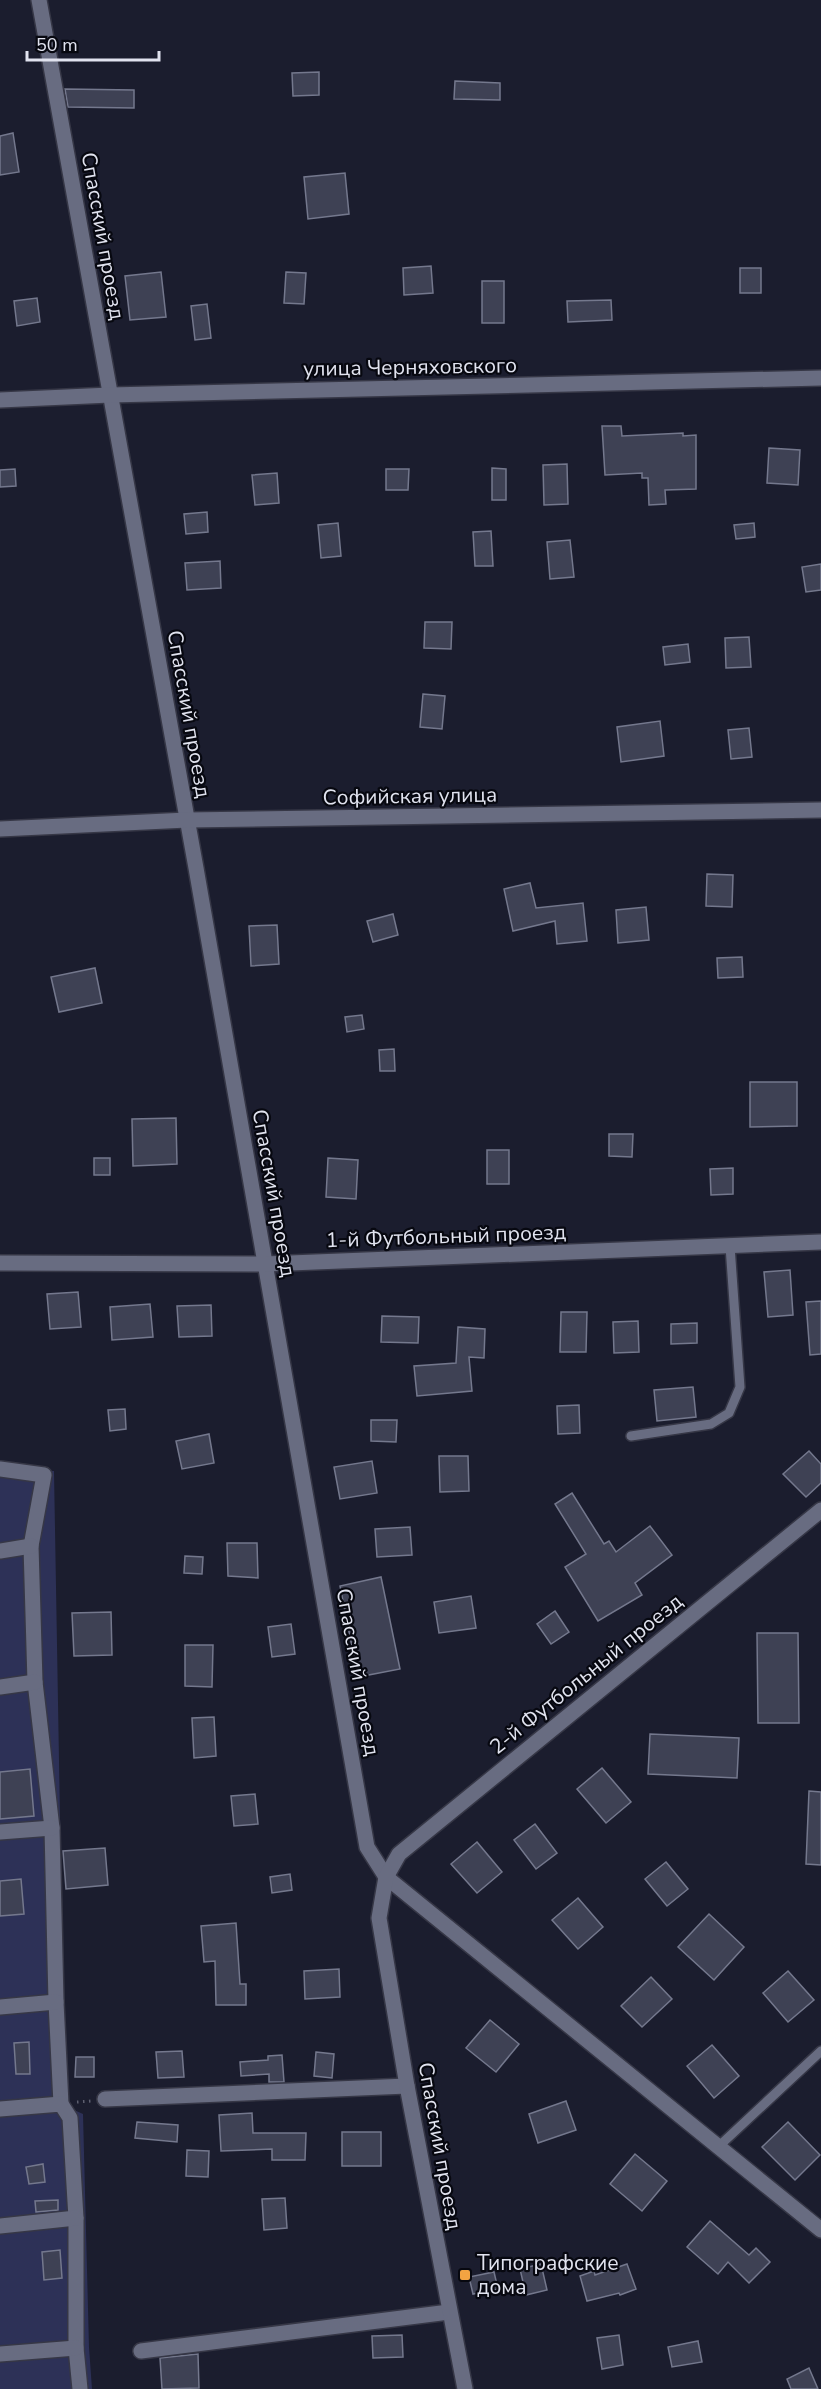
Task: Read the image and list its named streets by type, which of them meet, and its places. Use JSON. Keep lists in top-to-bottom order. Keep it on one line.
{"streets":{"street":["Спасский проезд","улица Черняховского","Софийская улица","1-й Футбольный проезд","2-й Футбольный проезд"]},"crossings":[["Спасский проезд","улица Черняховского"],["Спасский проезд","Софийская улица"],["Спасский проезд","1-й Футбольный проезд"],["Спасский проезд","2-й Футбольный проезд"]],"places":{"transit":["Типографские дома"]},"scale_bar":"50 m"}
